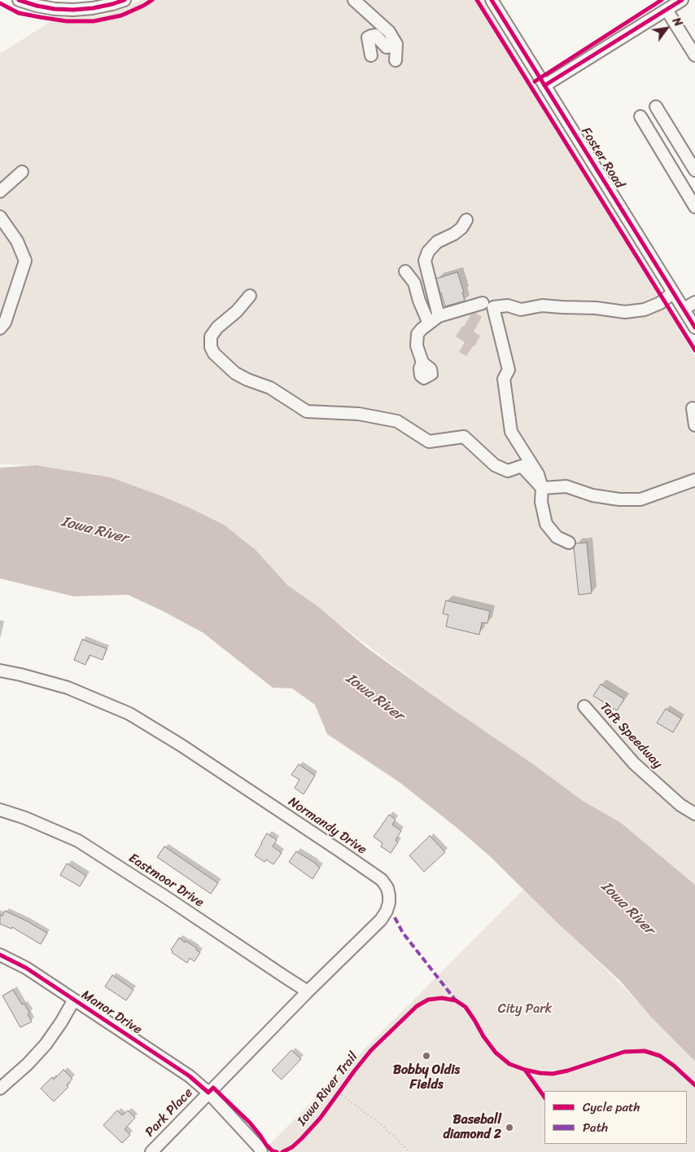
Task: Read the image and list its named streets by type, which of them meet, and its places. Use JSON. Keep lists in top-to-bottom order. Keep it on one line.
{"streets":{"street":["Foster Road","Taft Speedway","Normandy Drive","Eastmoor Drive","Manor Drive","Park Place"],"cycle path":["Iowa River Trail"]},"crossings":[["Normandy Drive","Eastmoor Drive"],["Normandy Drive","Manor Drive"],["Normandy Drive","Park Place"],["Manor Drive","Park Place"]],"water":["Iowa River"],"parks":["City Park"],"places":["Bobby Oldis Fields","Baseball diamond 2"],"legend":["Cycle path","Path"],"north":"top right"}
